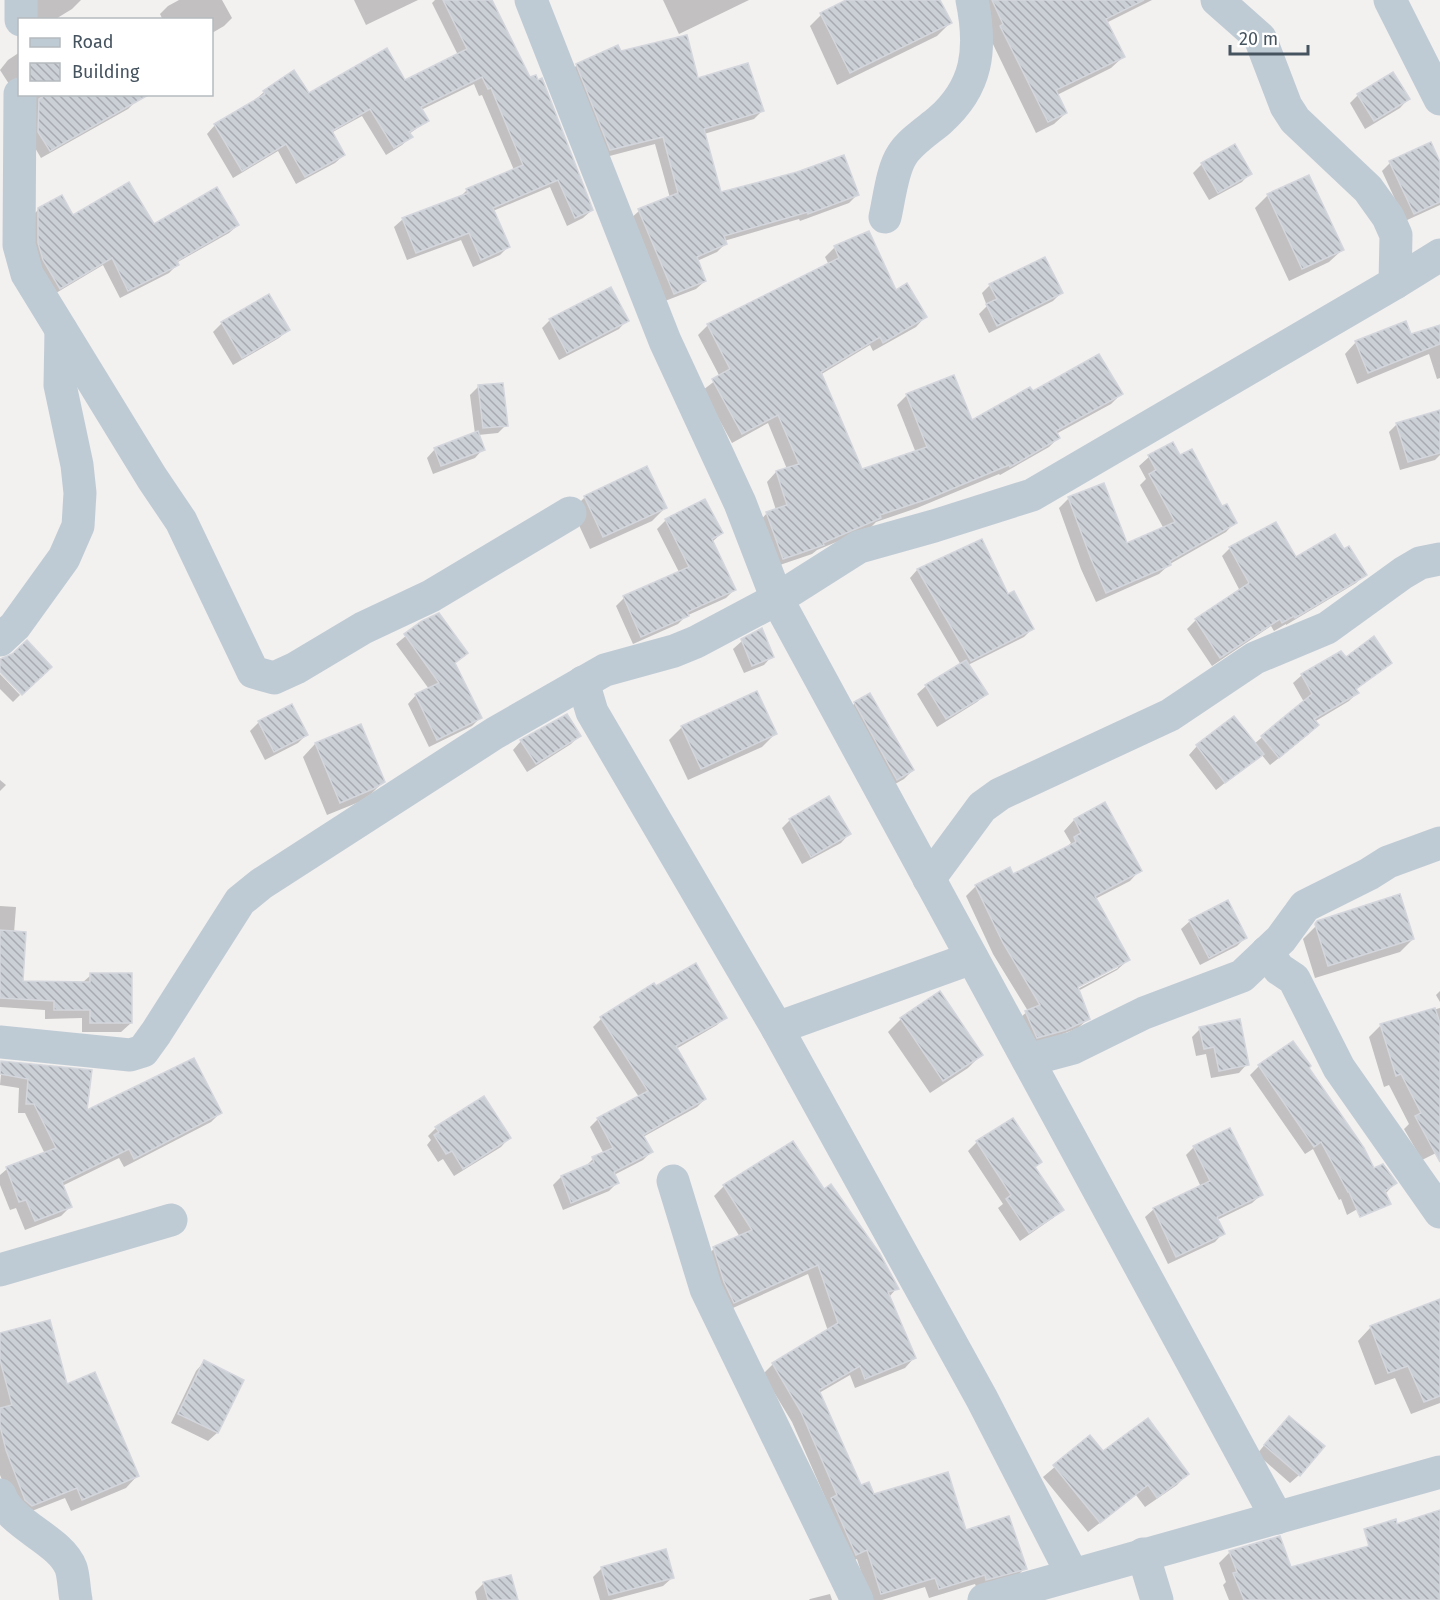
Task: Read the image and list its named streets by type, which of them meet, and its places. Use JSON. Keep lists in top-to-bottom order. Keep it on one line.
{"legend":["Road","Building"],"scale_bar":"20 m"}
